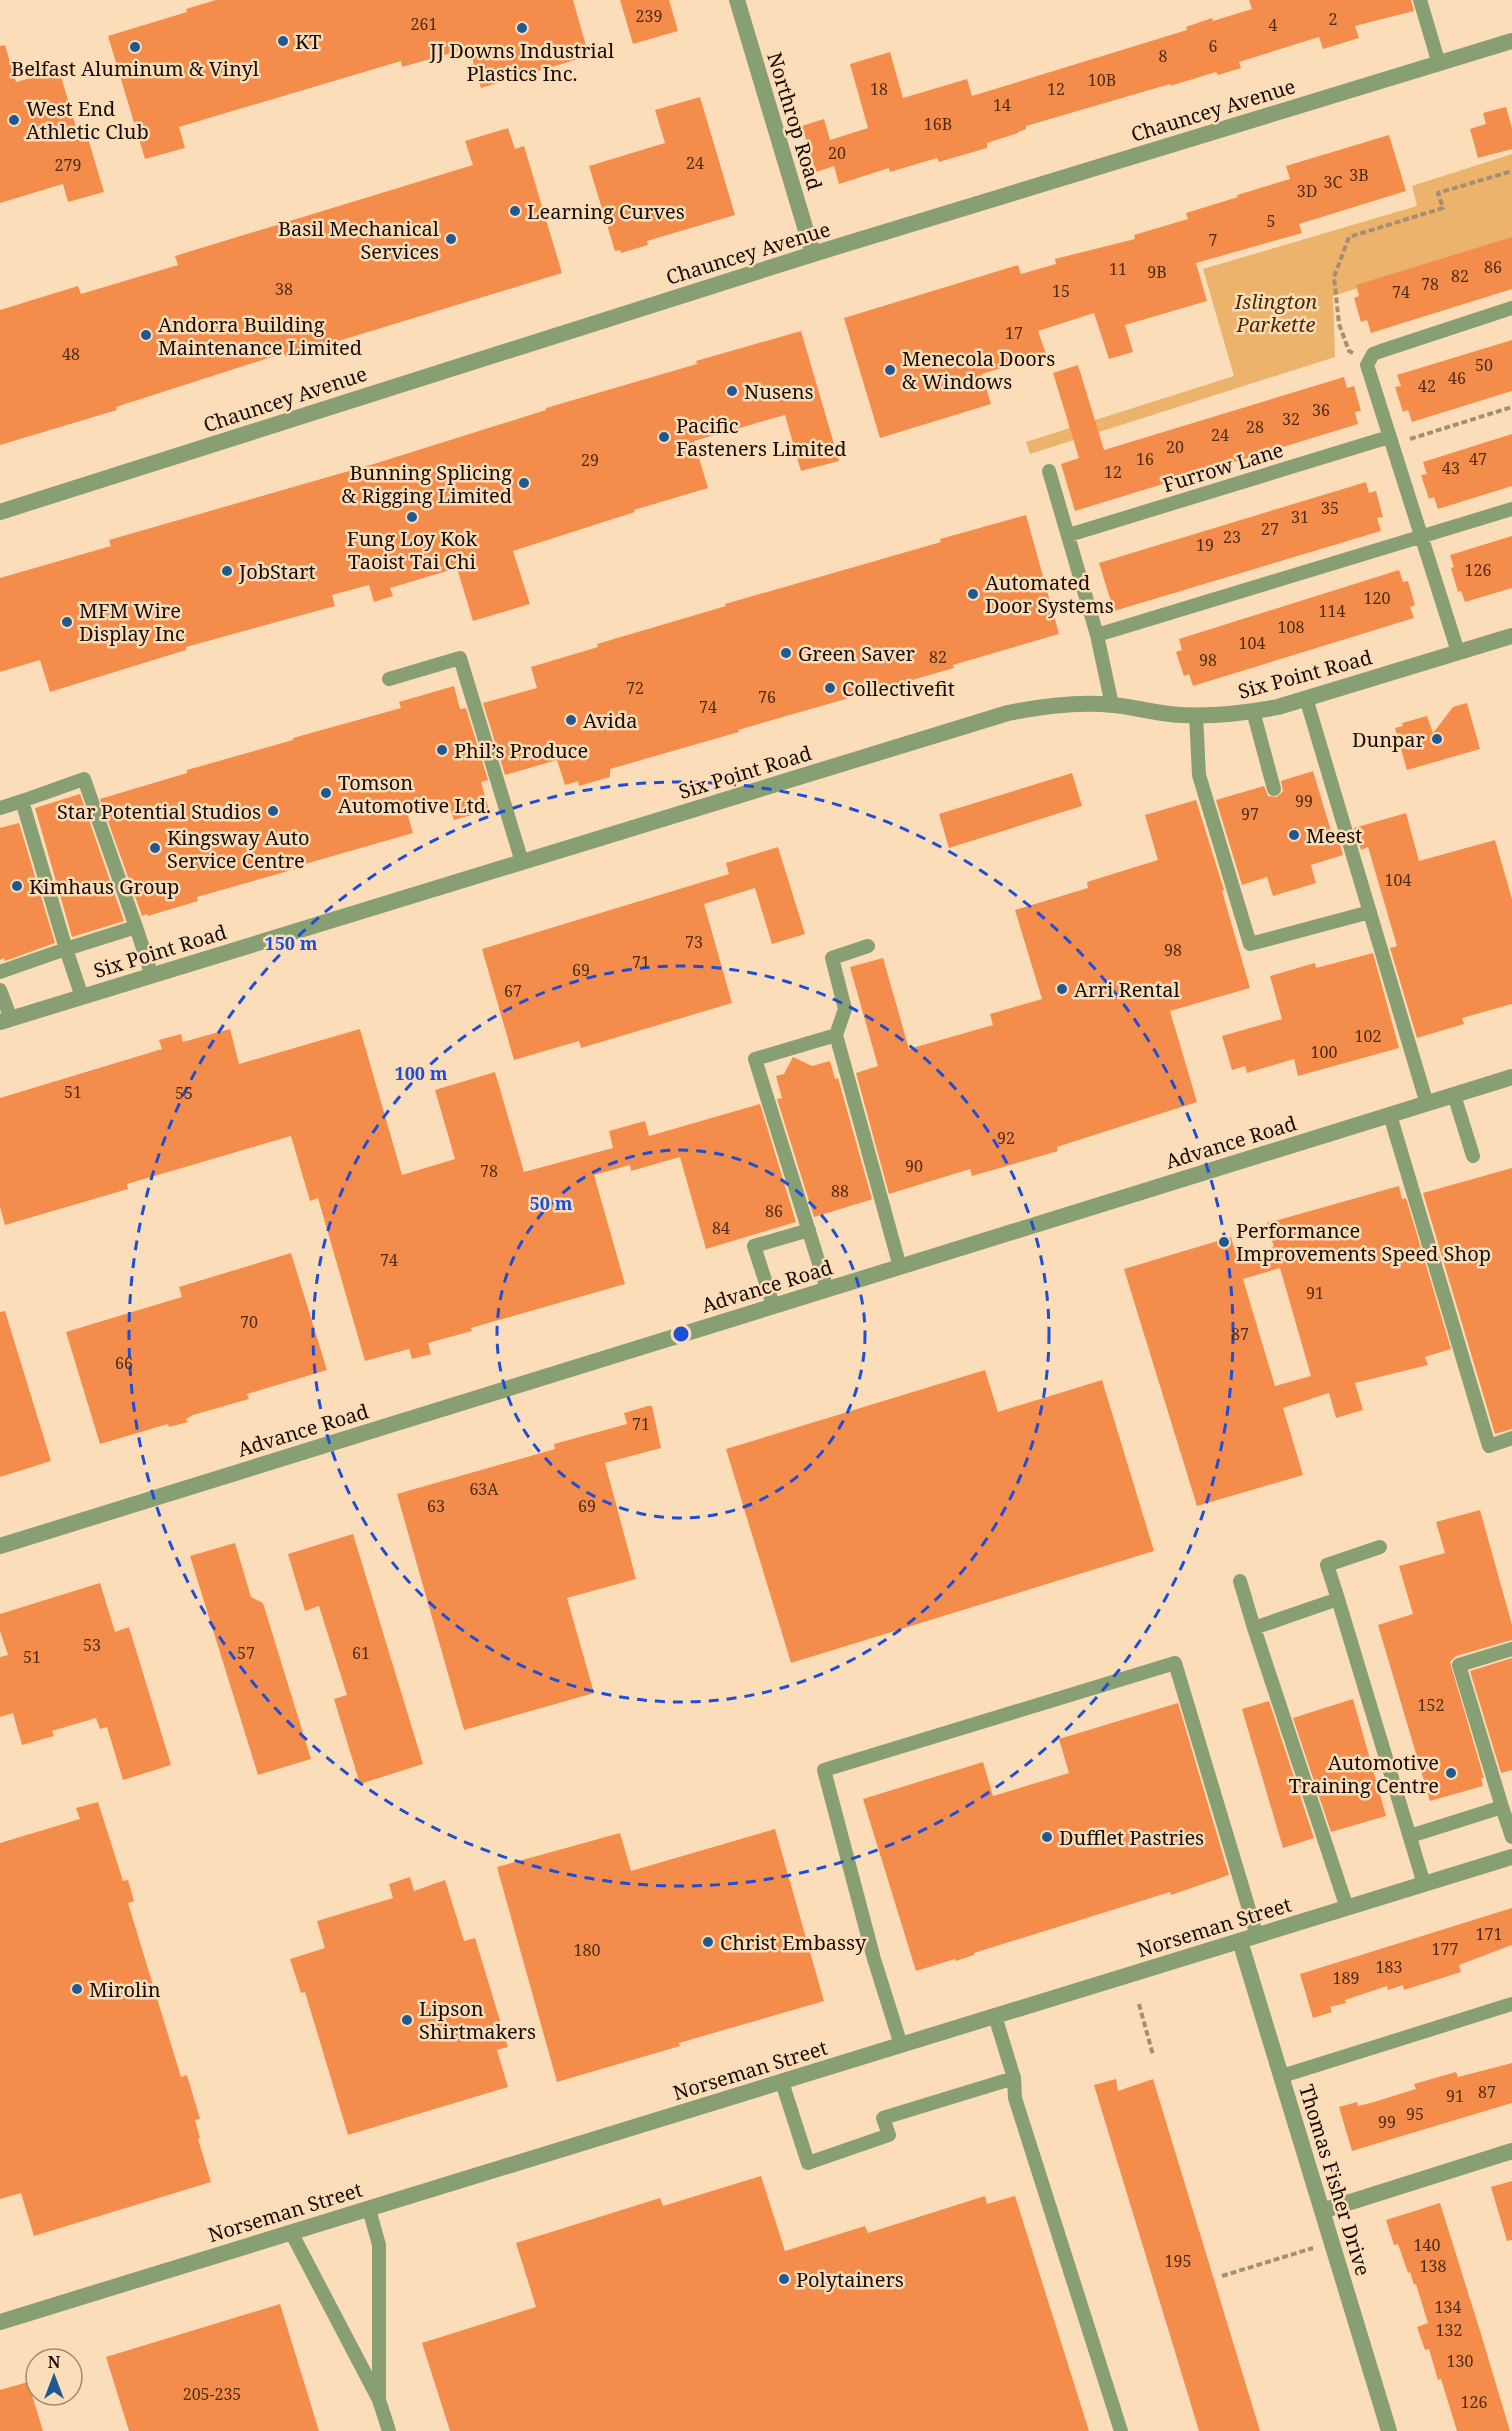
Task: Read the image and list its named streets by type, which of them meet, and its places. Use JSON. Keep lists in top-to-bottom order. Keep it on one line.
{"streets":{"street":["Chauncey Avenue","Northrop Road","Six Point Road","Advance Road","Norseman Street","Thomas Fisher Drive"],"lane":["Furrow Lane"]},"crossings":[["Chauncey Avenue","Northrop Road"],["Norseman Street","Thomas Fisher Drive"]],"parks":["Islington Parkette"],"places":["JJ Downs Industrial Plastics Inc.","KT","Belfast Aluminum & Vinyl","West End Athletic Club","Learning Curves","Basil Mechanical Services","Andorra Building Maintenance Limited","Menecola Doors & Windows","Nusens","Pacific Fasteners Limited","Bunning Splicing & Rigging Limited","Fung Loy Kok Taoist Tai Chi","JobStart","Automated Door Systems","MFM Wire Display Inc","Green Saver","Collectivefit","Avida","Dunpar","Phil’s Produce","Tomson Automotive Ltd.","Star Potential Studios","Meest","Kingsway Auto Service Centre","Kimhaus Group","Arri Rental","Performance Improvements Speed Shop","Automotive Training Centre","Dufflet Pastries","Christ Embassy","Mirolin","Lipson Shirtmakers","Polytainers"],"house_numbers":["239","2","261","4","6","8","10B","18","12","14","16B","20","24","279","3B","3C","3D","5","7","86","11","9B","82","78","38","15","74","17","48","50","46","42","36","32","28","24","20","16","47","29","43","12","35","31","27","23","19","126","120","114","108","104","82","98","72","76","74","99","97","104","73","98","71","69","67","102","100","51","55","92","90","78","88","86","84","74","91","70","87","66","71","63A","63","69","53","57","61","51","152","171","177","180","183","189","87","91","95","99","140","195","138","134","132","130","205-235","126"],"north":"top","rings":["150 m","100 m","50 m"]}
